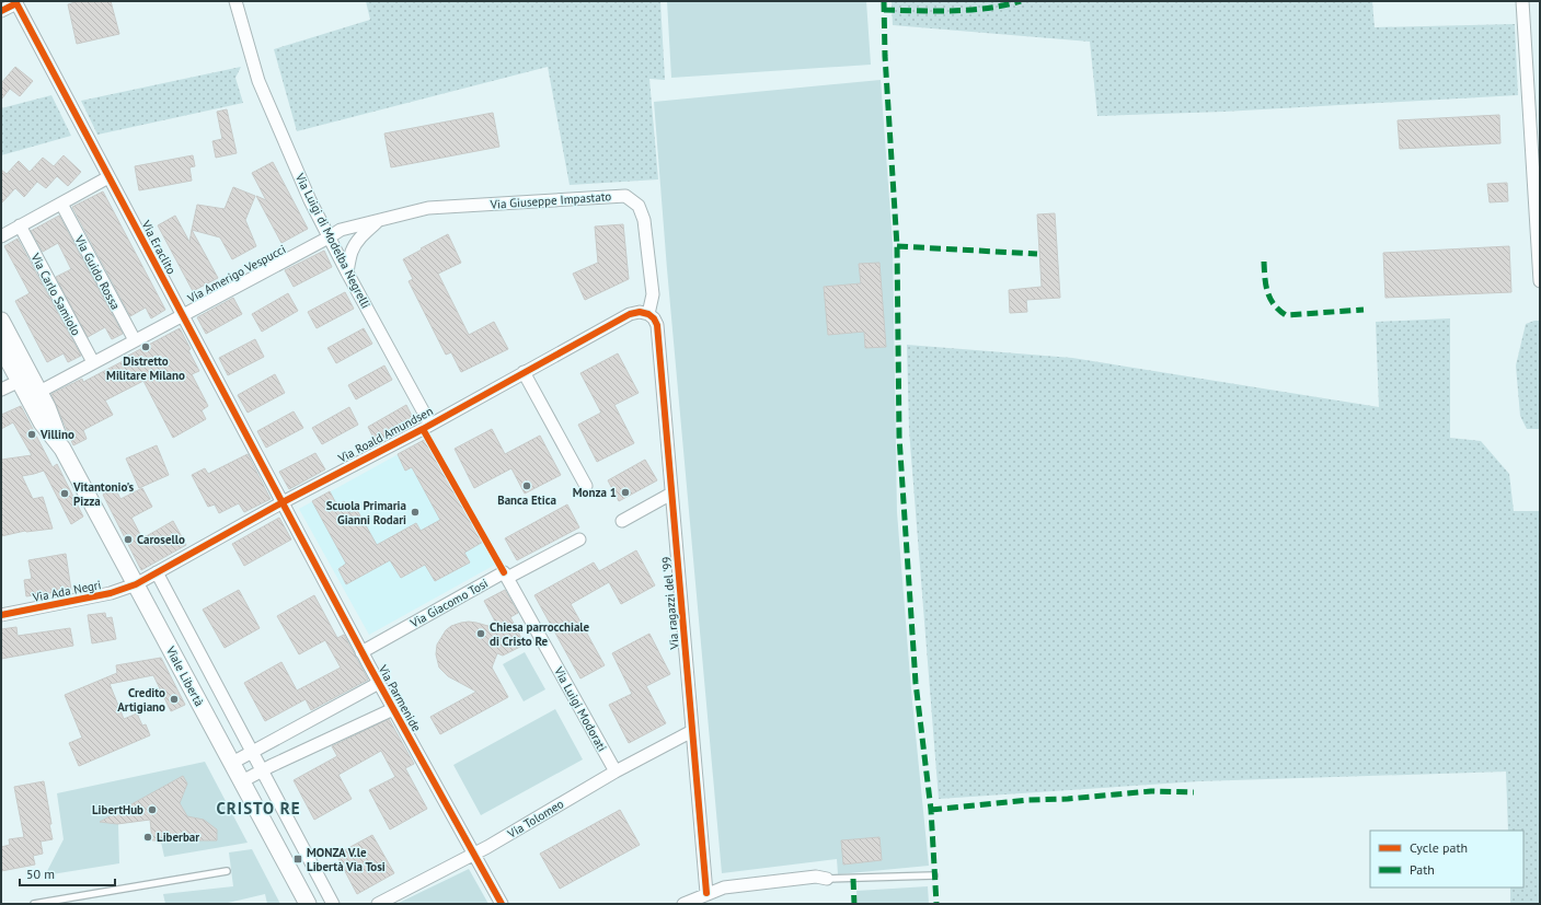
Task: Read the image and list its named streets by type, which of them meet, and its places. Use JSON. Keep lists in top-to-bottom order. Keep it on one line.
{"streets":{"main road":["Viale Libertà"],"street":["Via Giuseppe Impastato","Via Luigi di Modelba Negrelli","Via Eraclito","Via Guido Rossa","Via Amerigo Vespucci","Via Carlo Samiolo","Via Roald Amundsen","Via Ada Negri","Via Giacomo Tosi","Via ragazzi del '99","Via Parmenide","Via Luigi Modorati","Via Tolomeo"]},"crossings":[["Via Giuseppe Impastato","Via Luigi di Modelba Negrelli"],["Via Giuseppe Impastato","Via Amerigo Vespucci"],["Via Giuseppe Impastato","Via Roald Amundsen"],["Via Giuseppe Impastato","Via ragazzi del '99"],["Via Luigi di Modelba Negrelli","Via Amerigo Vespucci"],["Via Luigi di Modelba Negrelli","Via Roald Amundsen"],["Via Eraclito","Via Amerigo Vespucci"],["Via Eraclito","Via Roald Amundsen"],["Via Eraclito","Via Parmenide"],["Via Guido Rossa","Via Amerigo Vespucci"],["Via Amerigo Vespucci","Via Carlo Samiolo"],["Via Amerigo Vespucci","Viale Libertà"],["Via Roald Amundsen","Via Ada Negri"],["Via Roald Amundsen","Via ragazzi del '99"],["Via Roald Amundsen","Viale Libertà"],["Via Roald Amundsen","Via Parmenide"],["Via Ada Negri","Viale Libertà"],["Via Giacomo Tosi","Via Parmenide"],["Via Giacomo Tosi","Via Luigi Modorati"],["Via ragazzi del '99","Via Tolomeo"],["Via Parmenide","Via Tolomeo"],["Via Luigi Modorati","Via Tolomeo"]],"districts":["CRISTO RE"],"places":{"other":["Distretto Militare Milano","Villino","Banca Etica","Monza 1","Vitantonio's Pizza","Scuola Primaria Gianni Rodari","Carosello","Chiesa parrocchiale di Cristo Re","Credito Artigiano","LibertHub","Liberbar"],"transit":["MONZA V.le Libertà Via Tosi"]},"legend":["Cycle path","Path"],"scale_bar":"50 m"}
